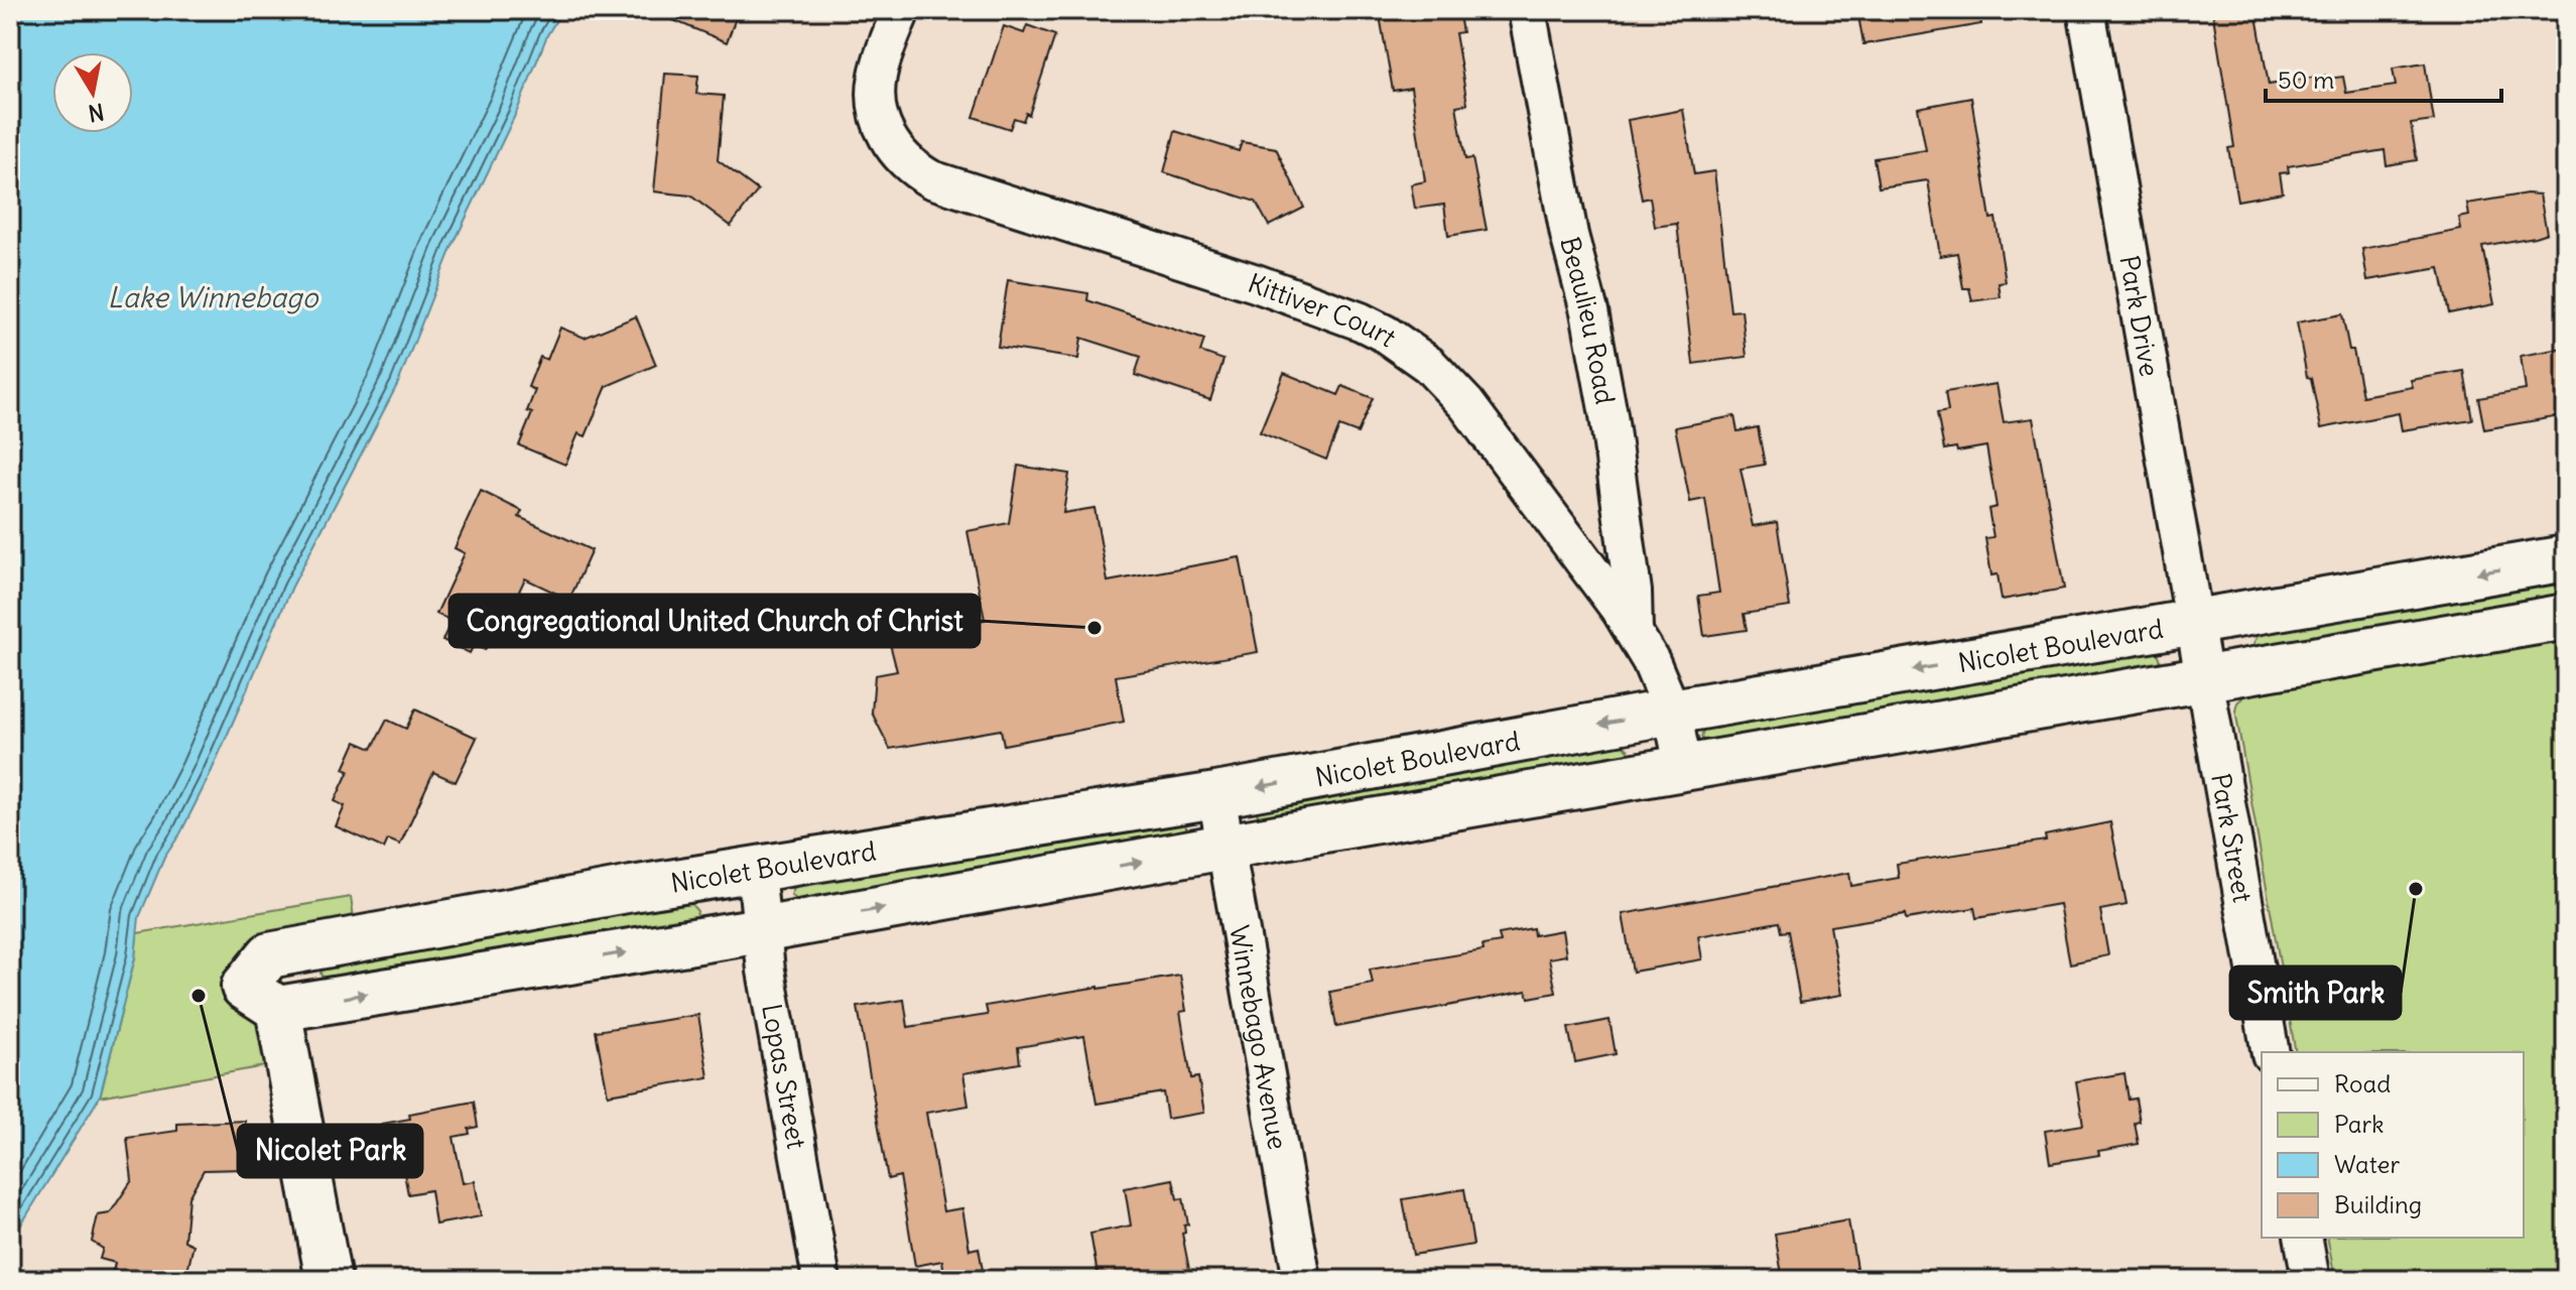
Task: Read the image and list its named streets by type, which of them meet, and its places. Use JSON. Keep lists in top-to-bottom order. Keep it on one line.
{"streets":{"street":["Kittiver Court","Park Drive","Beaulieu Road","Nicolet Boulevard","Park Street","Winnebago Avenue","Lopas Street"]},"crossings":[["Kittiver Court","Beaulieu Road"],["Kittiver Court","Nicolet Boulevard"],["Park Drive","Nicolet Boulevard"],["Park Drive","Park Street"],["Nicolet Boulevard","Park Street"],["Nicolet Boulevard","Winnebago Avenue"],["Nicolet Boulevard","Lopas Street"]],"water":["Lake Winnebago"],"places":["Congregational United Church of Christ","Smith Park","Nicolet Park"],"legend":["Road","Park","Water","Building"],"scale_bar":"50 m","north":"bottom"}
